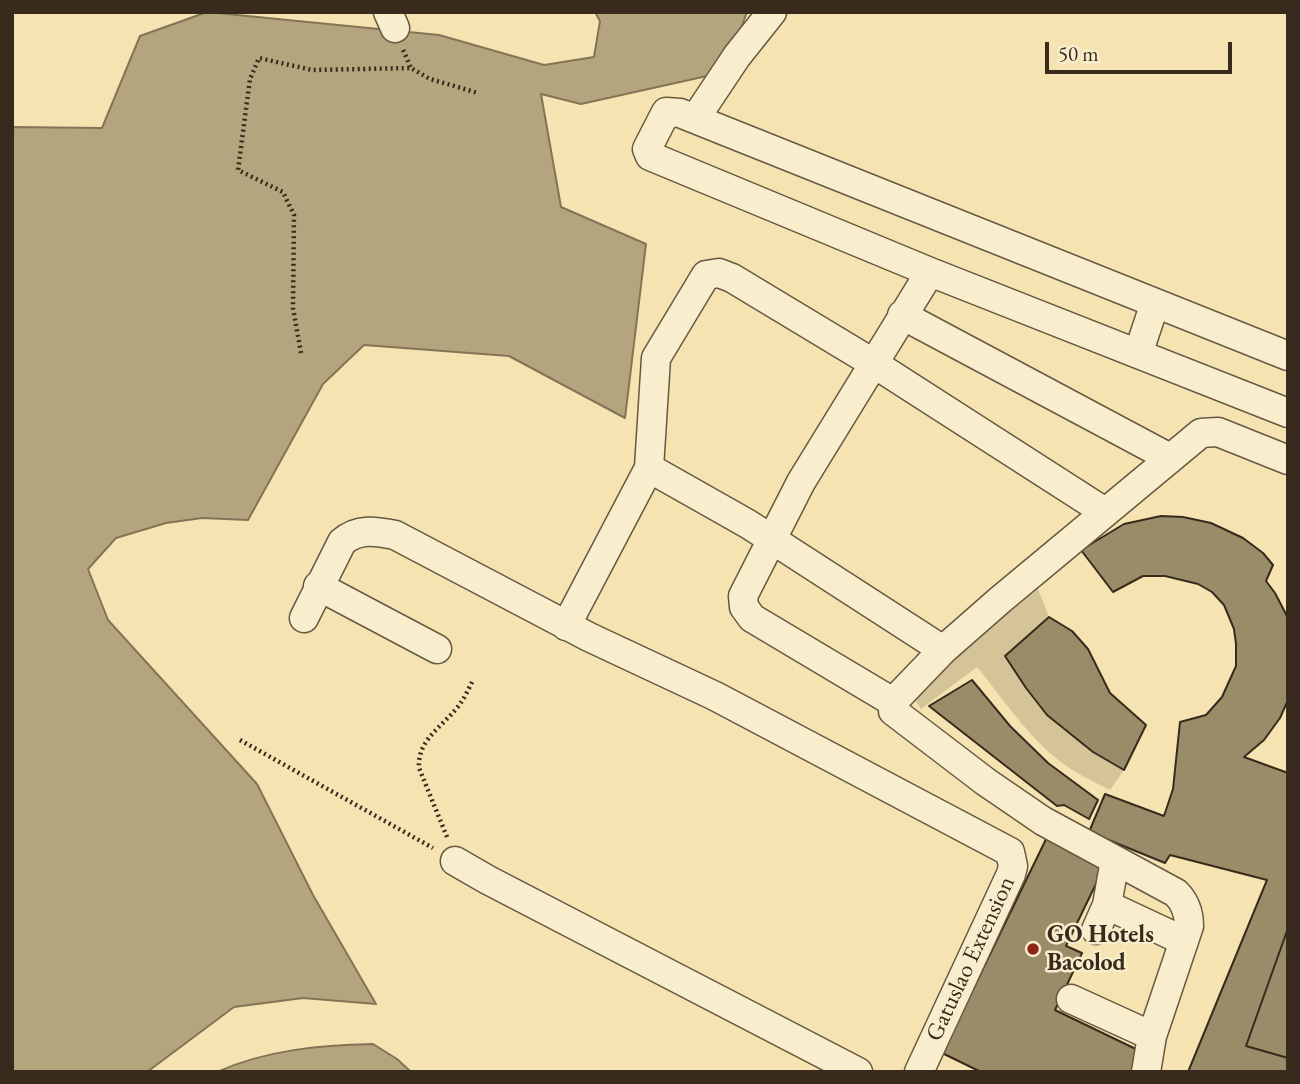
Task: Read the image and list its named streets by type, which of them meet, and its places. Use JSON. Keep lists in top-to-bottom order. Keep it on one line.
{"streets":{"street":["Gatuslao Extension"]},"places":["GO Hotels Bacolod"],"scale_bar":"50 m"}
